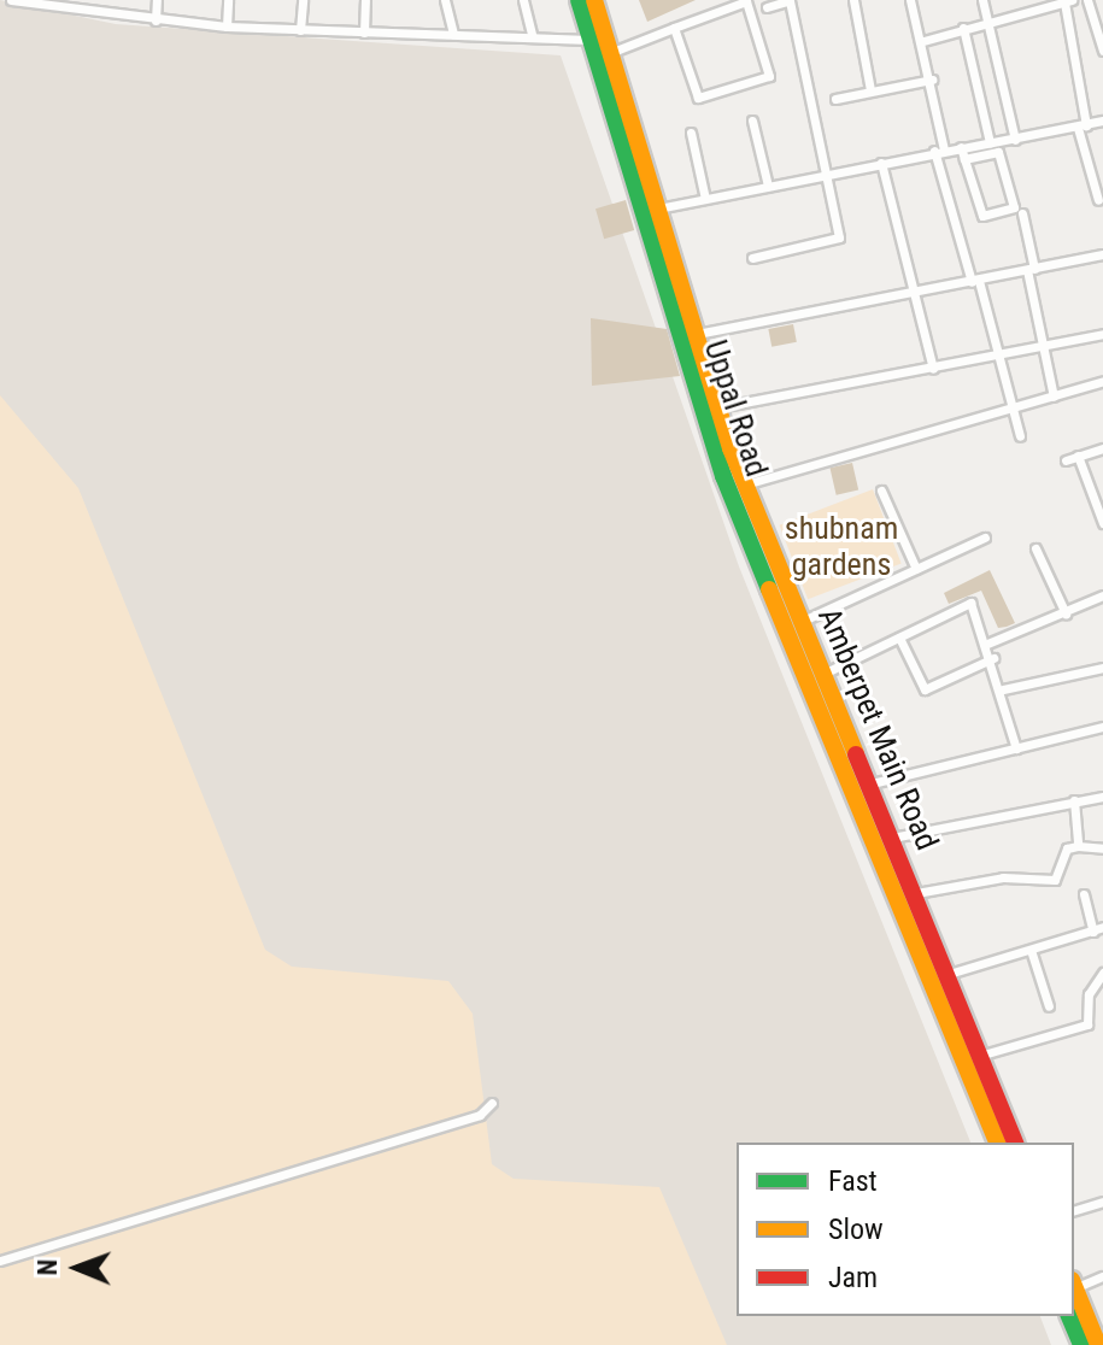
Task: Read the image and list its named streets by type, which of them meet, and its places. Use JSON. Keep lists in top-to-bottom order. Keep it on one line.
{"streets":{"highway":["Uppal Road","Amberpet Main Road"]},"crossings":[["Uppal Road","Amberpet Main Road"]],"parks":["shubnam gardens"],"legend":["Fast","Slow","Jam"],"north":"left"}
